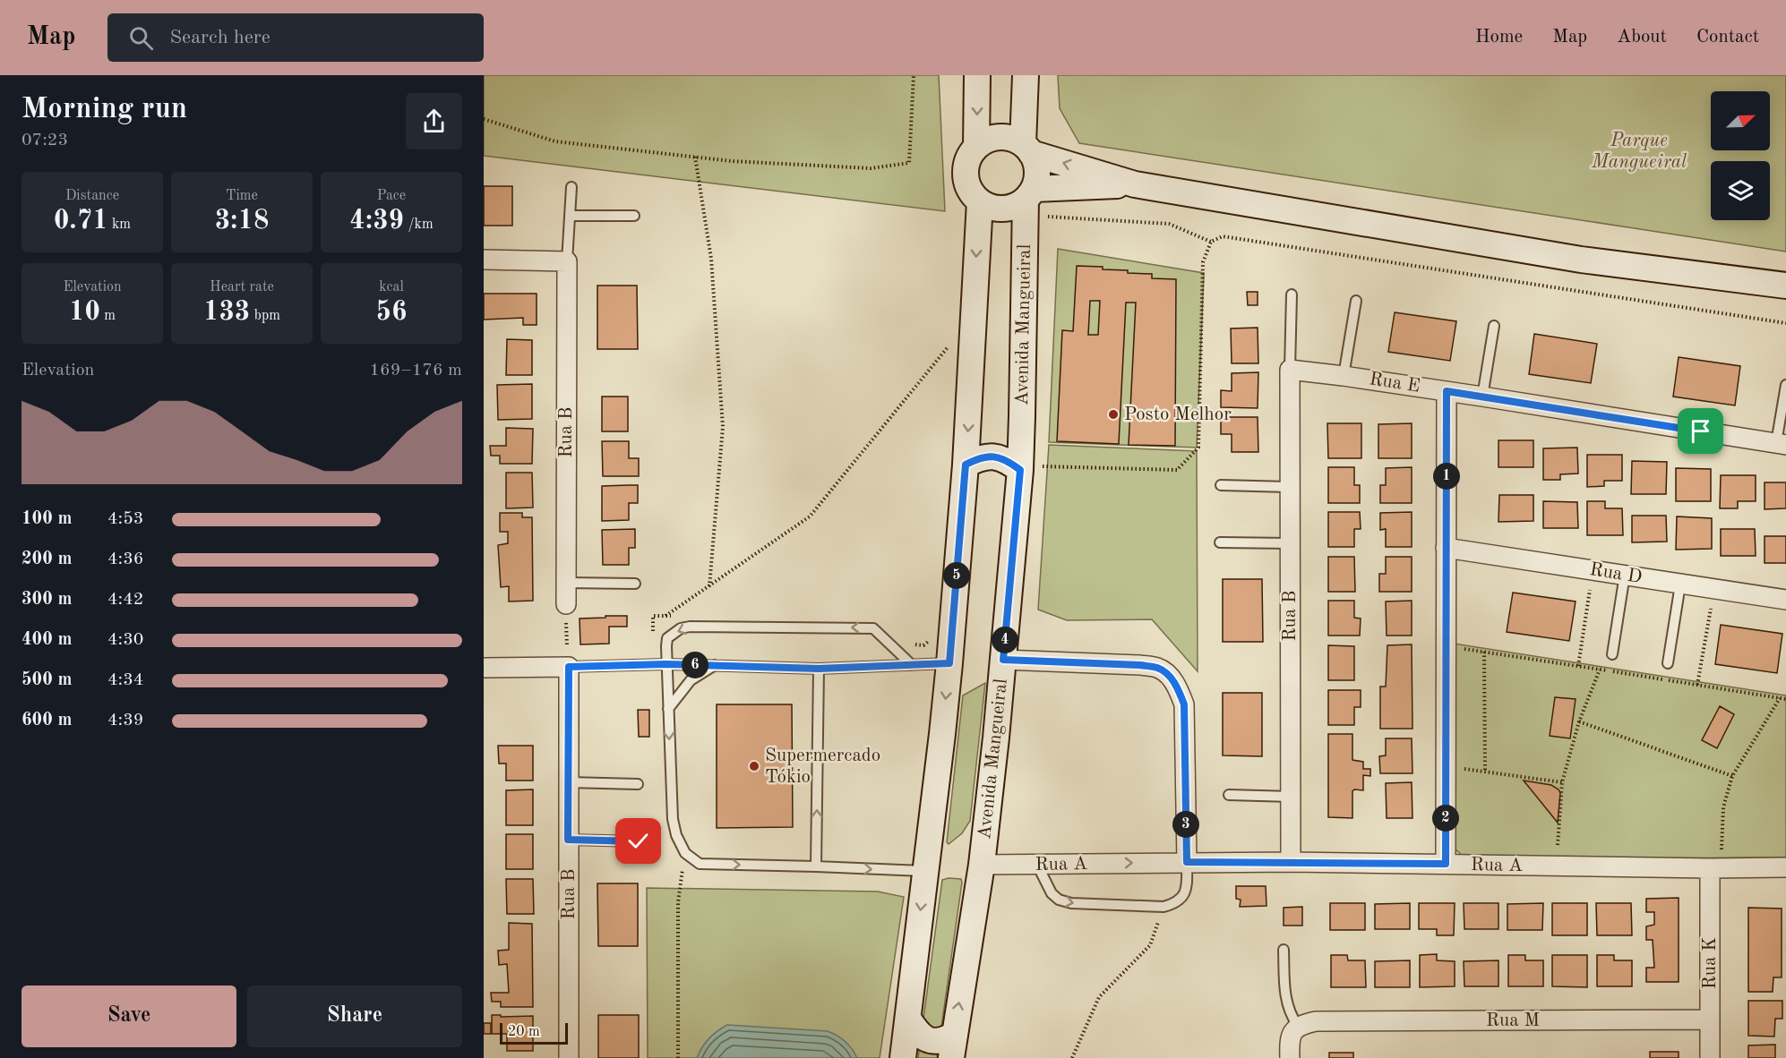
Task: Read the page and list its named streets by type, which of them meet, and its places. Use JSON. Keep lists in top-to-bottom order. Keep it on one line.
{"streets":{"street":["Avenida Mangueiral","Rua E","Rua B","Rua D","Rua A","Rua K","Rua M"]},"crossings":[["Avenida Mangueiral","Rua A"],["Rua E","Rua B"],["Rua B","Rua A"],["Rua A","Rua K"],["Rua K","Rua M"]],"parks":["Parque Mangueiral"],"places":["Posto Melhor","Supermercado Tókio"],"scale_bar":"20 m","north":"top right","page":{"header":"Map","search":"Search here","nav":["Home","Map","About","Contact"],"heading":["Morning run","07:23"],"stats":[["Distance","0.71 km"],["Time","3:18"],["Pace","4:39 /km"],["Elevation","10 m"],["Heart rate","133 bpm"],["kcal","56"]],"chart":["Elevation","169–176 m"],"pins":["1","5","4","6","2","3"],"list":[{"name":"100 m","note":"4:53"},{"name":"200 m","note":"4:36"},{"name":"300 m","note":"4:42"},{"name":"400 m","note":"4:30"},{"name":"500 m","note":"4:34"},{"name":"600 m","note":"4:39"}],"buttons":["Save","Share"],"scale":"20 m"}}
